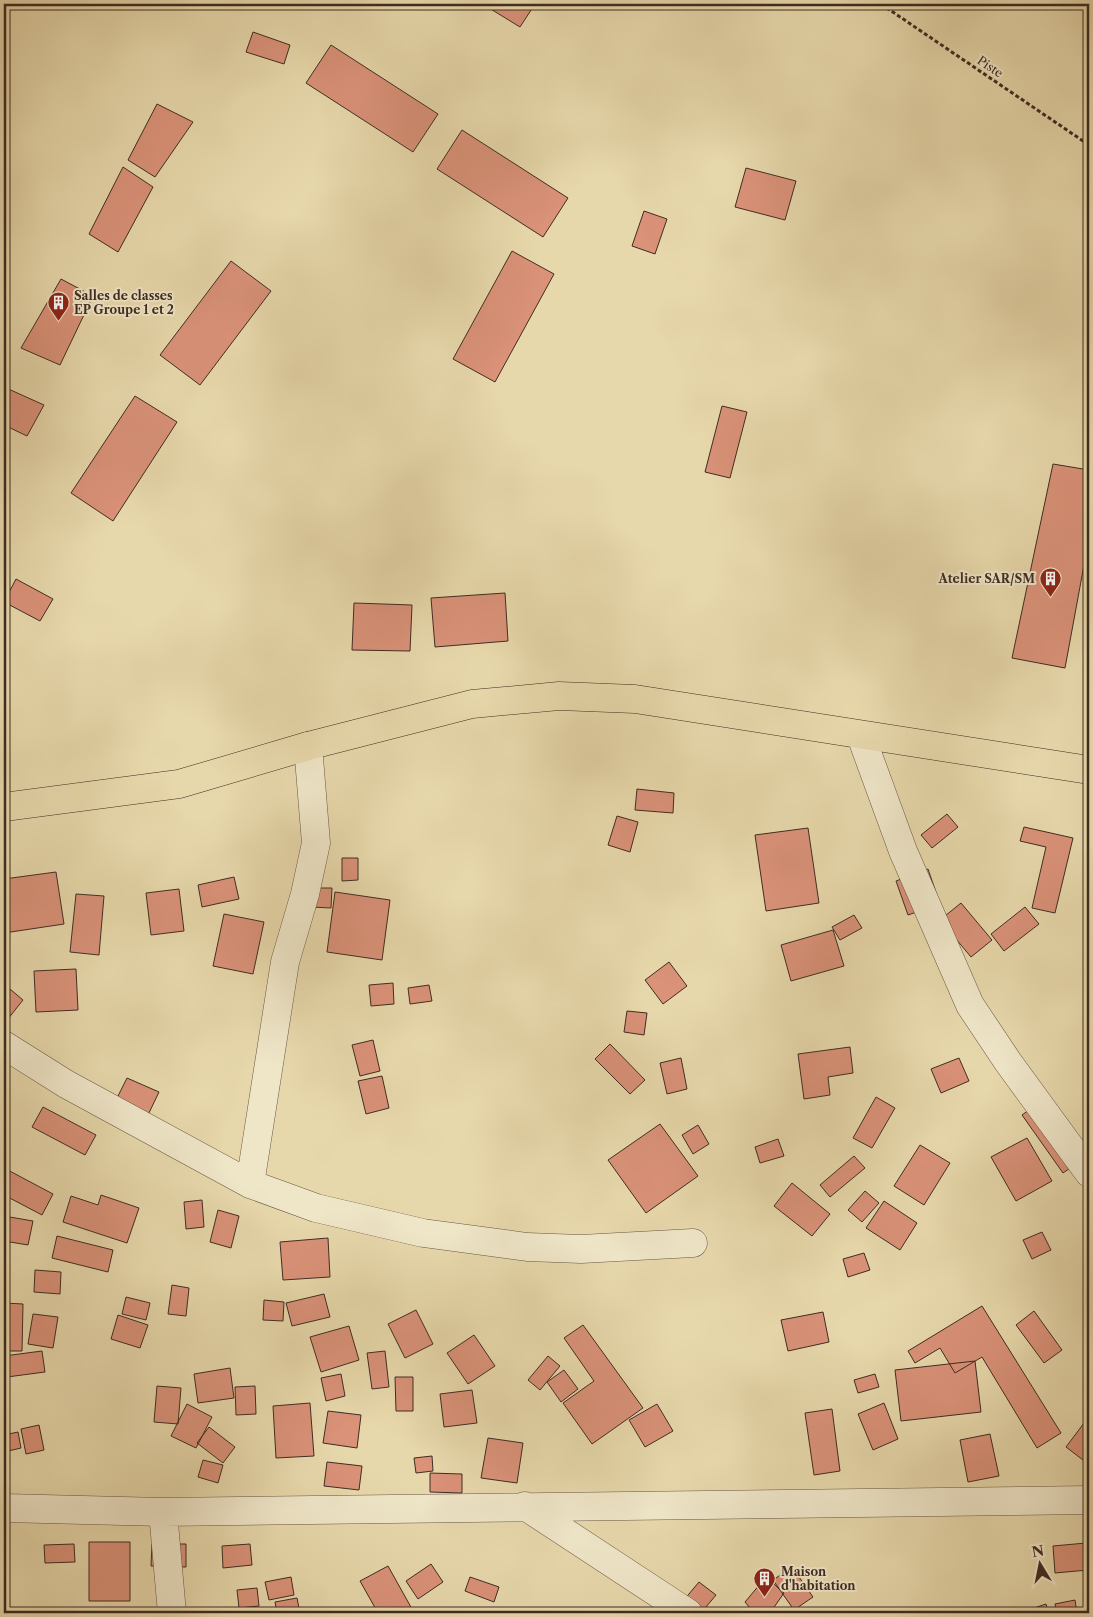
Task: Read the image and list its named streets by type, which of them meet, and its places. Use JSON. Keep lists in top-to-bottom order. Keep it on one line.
{"streets":{"path":["Piste"]},"places":{"building":["Salles de classes EP Groupe 1 et 2","Atelier SAR/SM","Maison d'habitation"]},"north":"top"}
